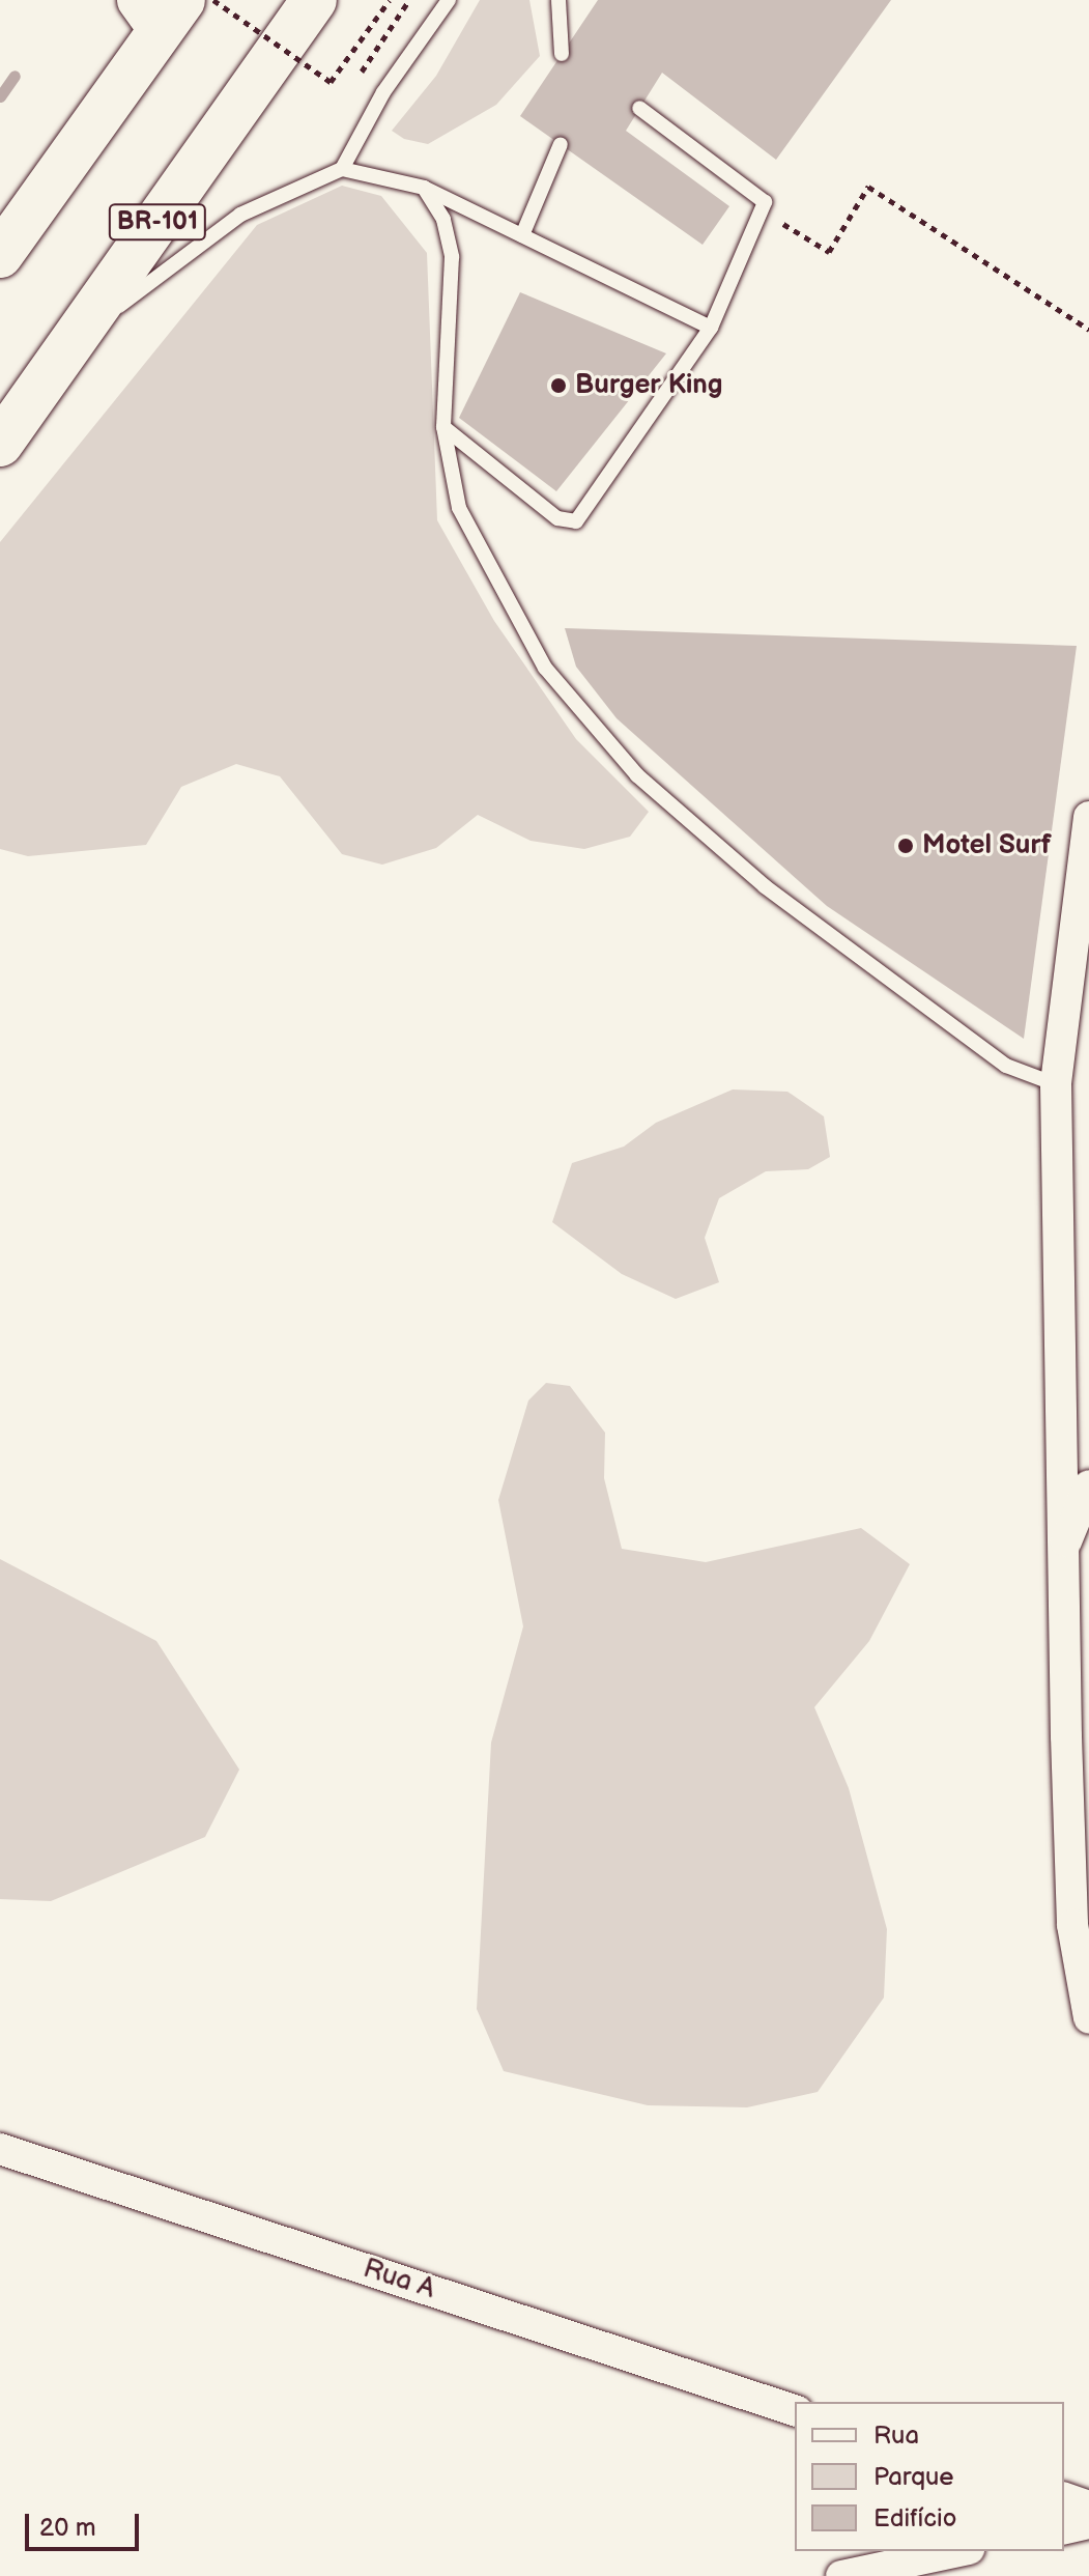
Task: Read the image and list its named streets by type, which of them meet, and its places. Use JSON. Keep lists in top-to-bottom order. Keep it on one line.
{"streets":{"highway":["BR-101"],"street":["Rua A"]},"places":["Burger King","Motel Surf"],"legend":["Rua","Parque","Edifício"],"scale_bar":"20 m"}
